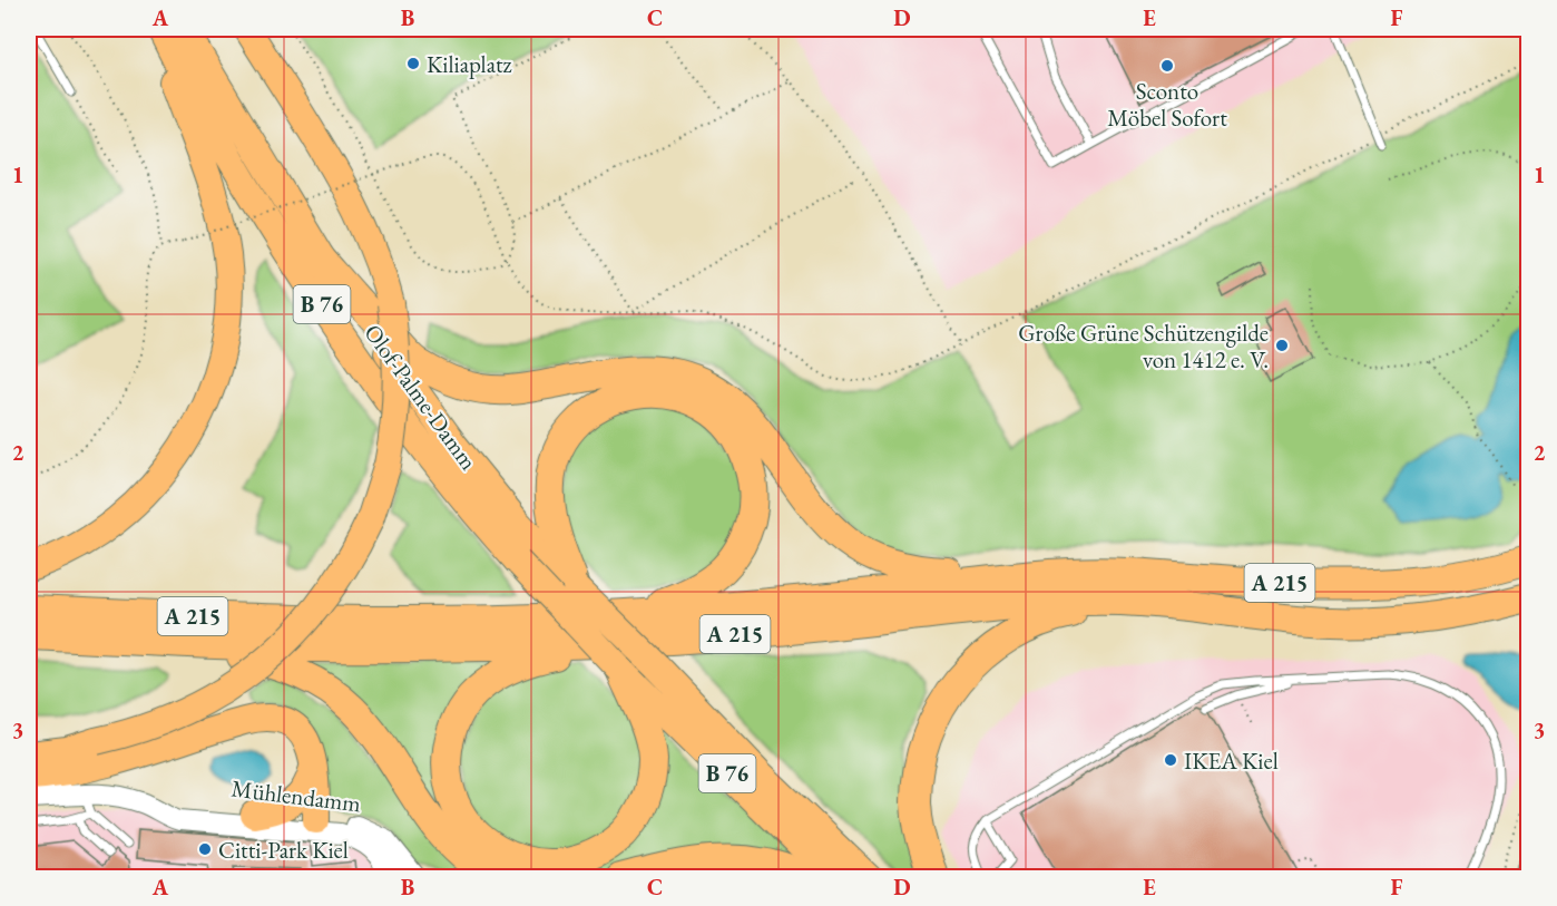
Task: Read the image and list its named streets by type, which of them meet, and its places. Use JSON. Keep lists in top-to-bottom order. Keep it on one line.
{"streets":{"highway":["B 76","Olof-Palme-Damm","A 215"],"street":["Mühlendamm"]},"crossings":[["B 76","Olof-Palme-Damm"]],"places":["Kiliaplatz","Sconto Möbel Sofort","Große Grüne Schützengilde von 1412 e. V.","IKEA Kiel","Citti-Park Kiel"],"grid":{"columns":["A","B","C","D","E","F"],"rows":["1","2","3"]}}
